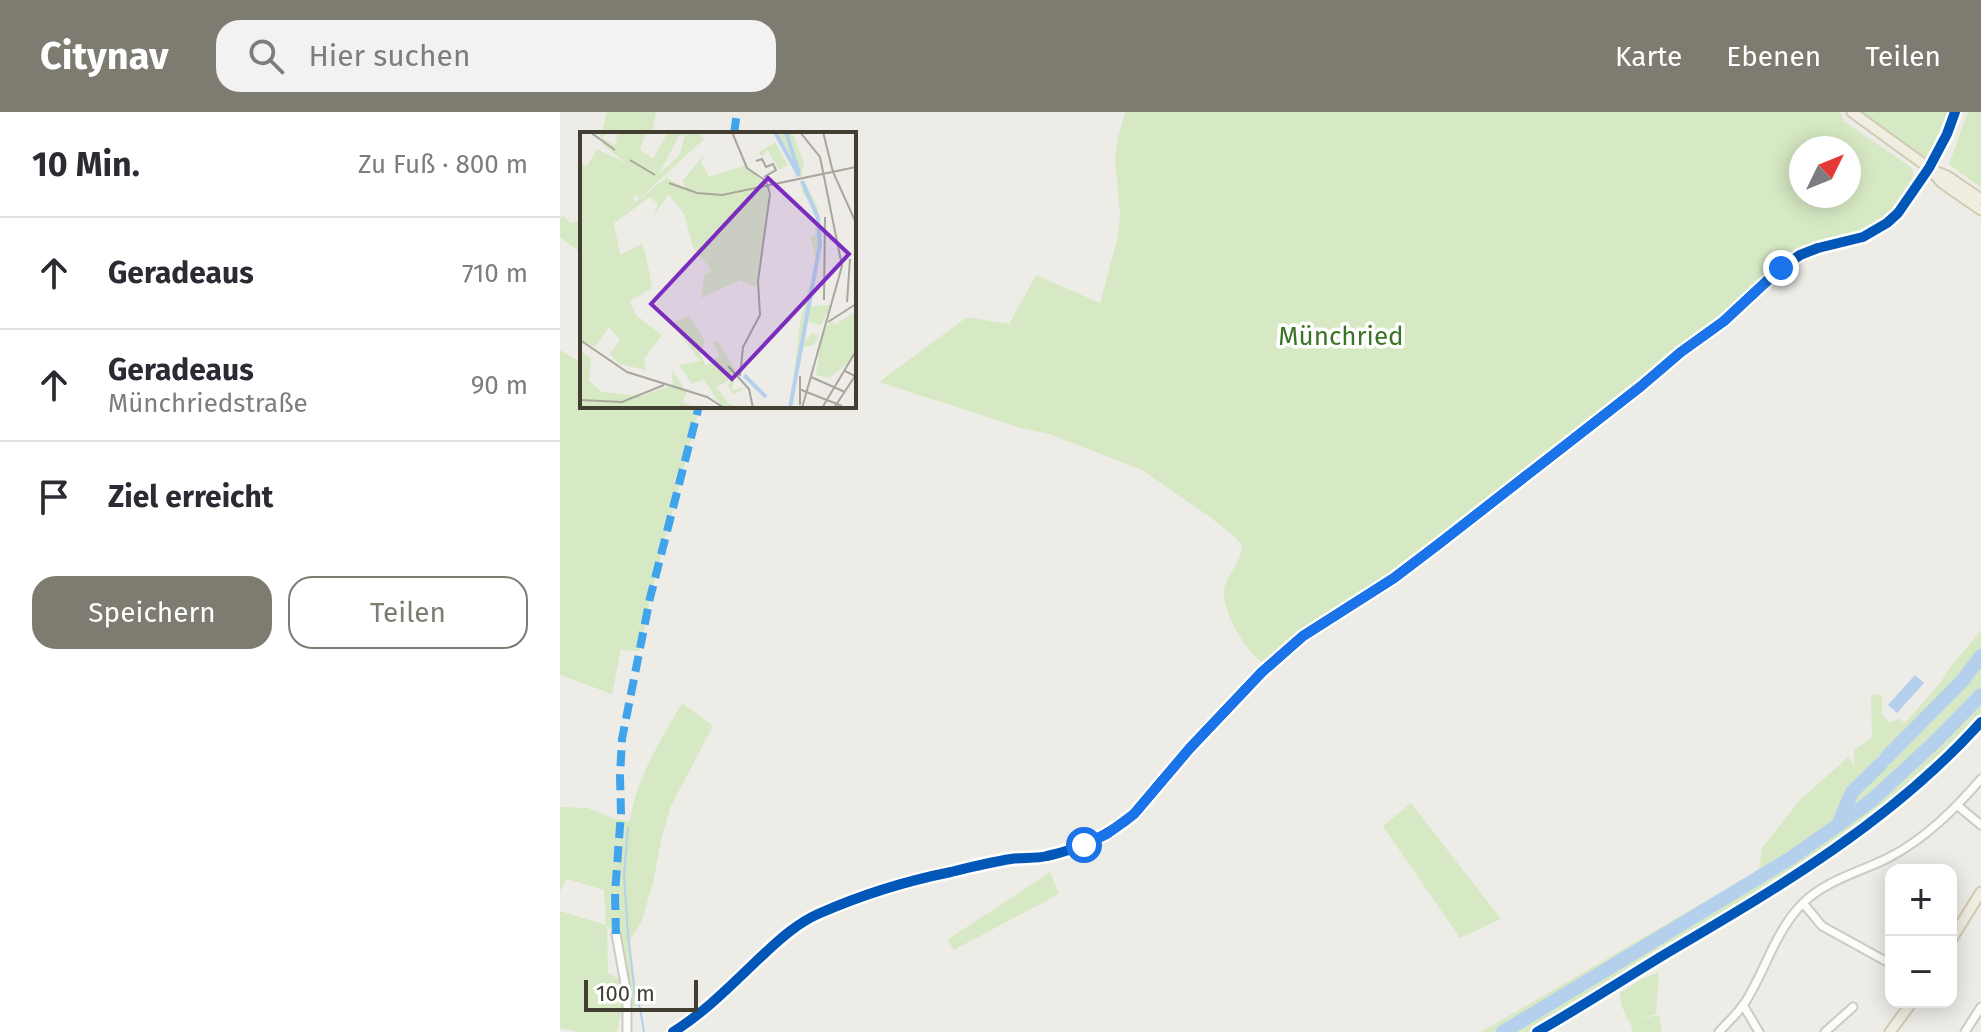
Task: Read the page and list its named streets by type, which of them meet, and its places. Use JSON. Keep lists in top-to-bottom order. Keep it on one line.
{"parks":["Münchried"],"scale_bar":"100 m","north":"top right","page":{"header":"Citynav","search":"Hier suchen","nav":["Karte","Ebenen","Teilen"],"heading":["10 Min.","Zu Fuß · 800 m"],"list":[["Geradeaus","710 m"],["Geradeaus","Münchriedstraße","90 m"],"Ziel erreicht"],"buttons":["Speichern","Teilen"],"map_buttons":["+","−"],"scale":"100 m"}}
